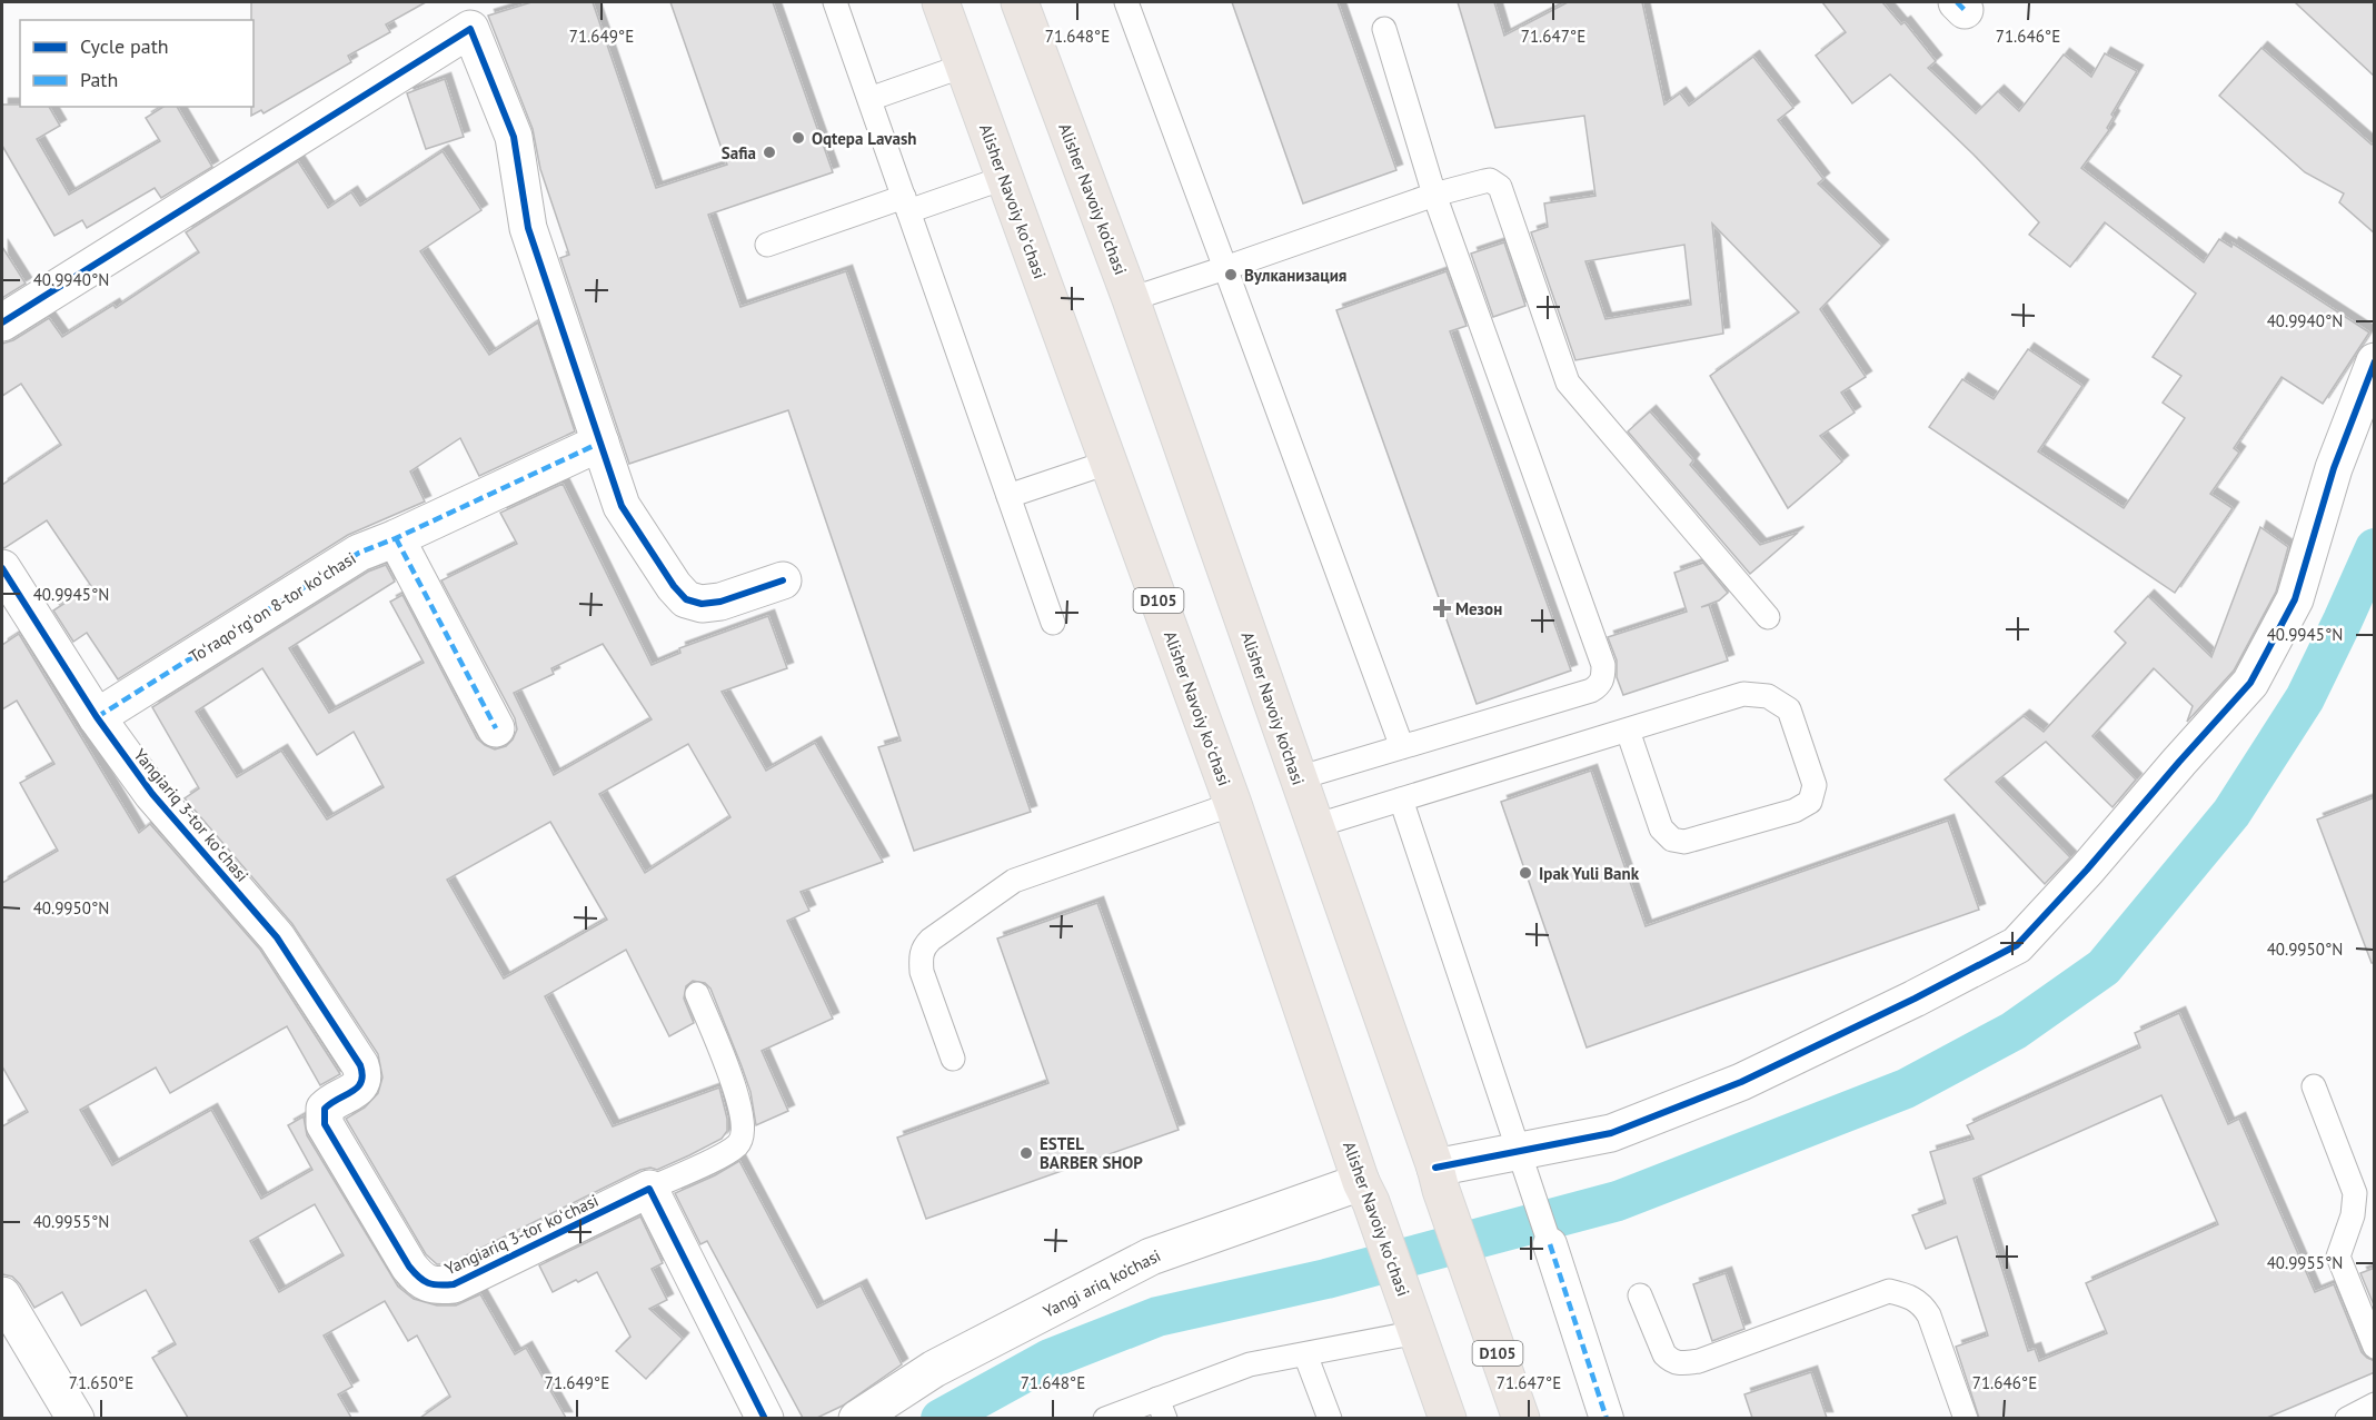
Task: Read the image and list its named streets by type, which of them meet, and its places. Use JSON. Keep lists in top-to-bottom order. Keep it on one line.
{"streets":{"main road":["Alisher Navoiy ko'chasi","Alisher Navoiy koʻchasi","D105"],"street":["Toʻraqoʻrgʻon 8-tor koʻchasi","Yangiariq 3-tor koʻchasi","Yangi ariq ko‘chasi"]},"crossings":[["Alisher Navoiy koʻchasi","Yangi ariq ko‘chasi"],["Toʻraqoʻrgʻon 8-tor koʻchasi","Yangiariq 3-tor koʻchasi"]],"places":{"other":["Oqtepa Lavash","Safia","Вулканизация","Ipak Yuli Bank","ESTEL BARBER SHOP"],"health":["Мезон"]},"legend":["Cycle path","Path"],"coordinates":["71.649°E","71.648°E","71.647°E","71.646°E","40.9940°N","40.9945°N","40.9950°N","40.9955°N","71.650°E"]}
